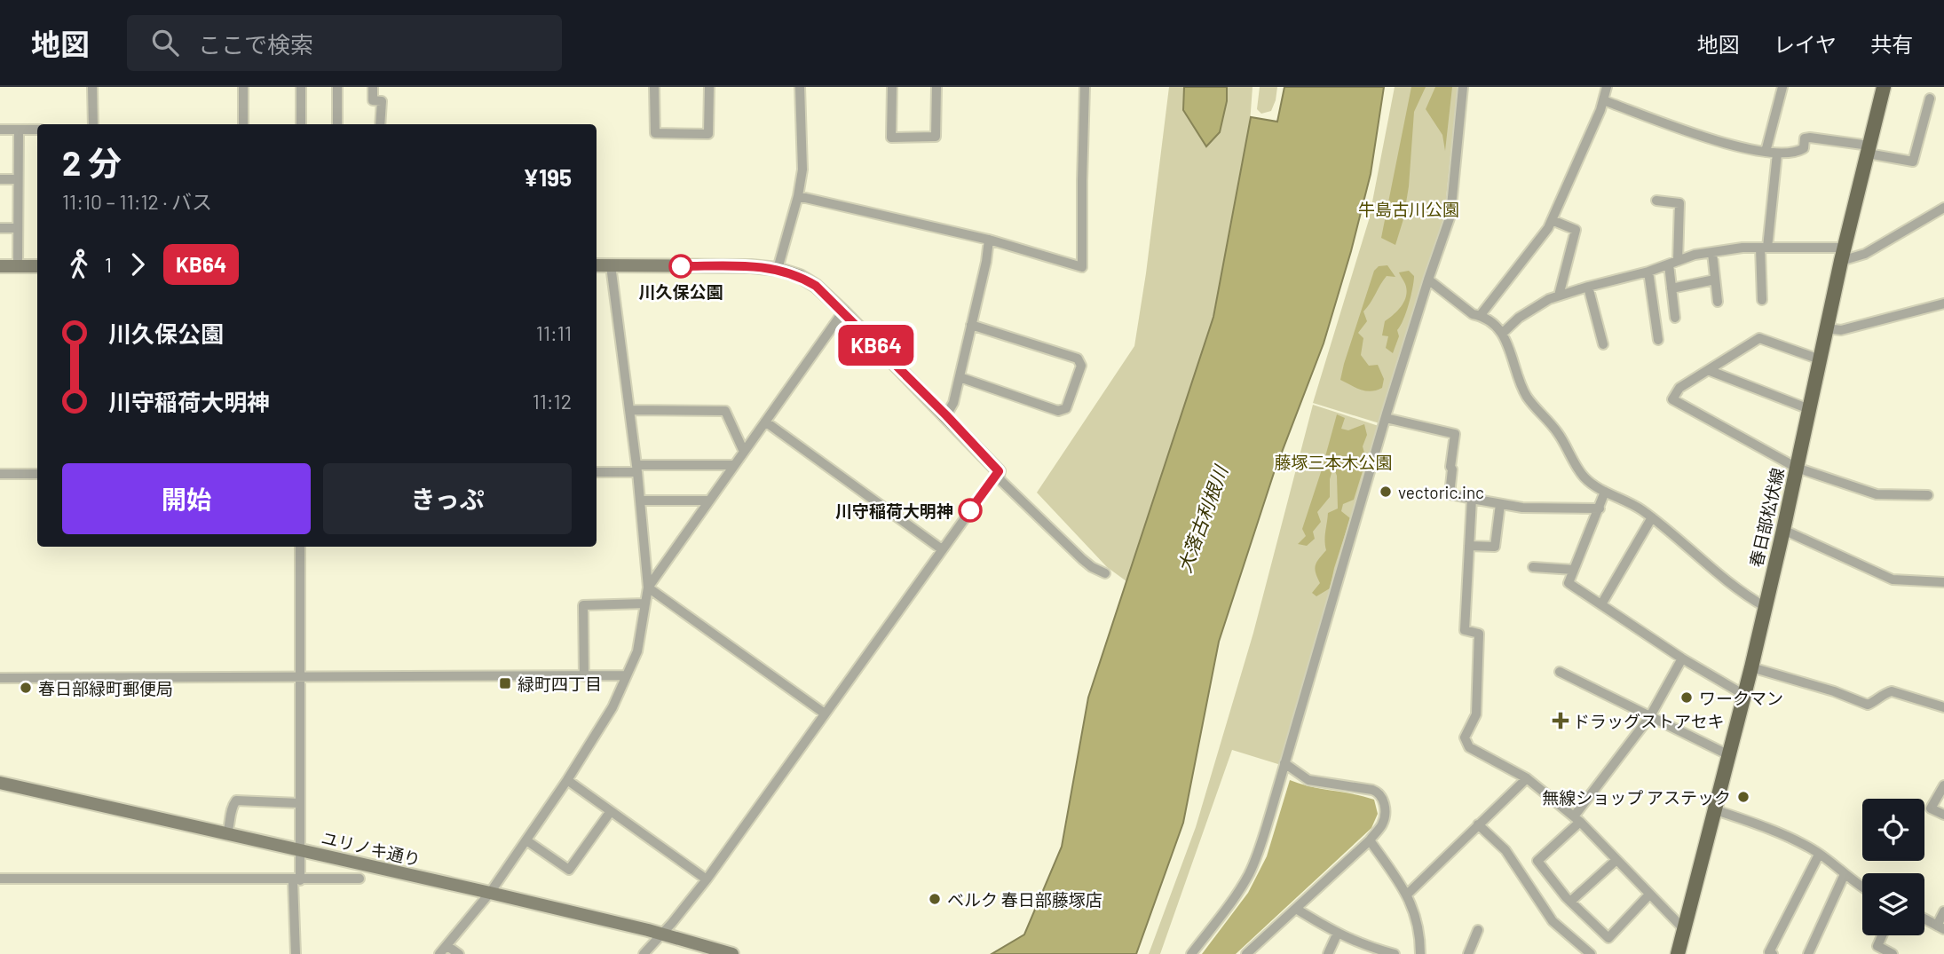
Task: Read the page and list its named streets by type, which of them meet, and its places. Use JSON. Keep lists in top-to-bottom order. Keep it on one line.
{"streets":{"main road":["春日部松伏線"],"street":["ユリノキ通り"]},"water":["大落古利根川"],"parks":["牛島古川公園","藤塚三本木公園"],"places":{"other":["川久保公園","vectoric.inc","川守稲荷大明神","春日部緑町郵便局","ワークマン","無線ショップ アステック","ベルク 春日部藤塚店"],"transit":["緑町四丁目"],"health":["ドラッグストアセキ"]},"lines":["bus line KB64"],"page":{"header":"地図","search":"ここで検索","nav":["地図","レイヤ","共有"],"on_map":"KB64","heading":["2 分","11:10 – 11:12 · バス","¥195"],"legs":["1","KB64"],"list":[{"name":"川久保公園","value":"11:11"},{"name":"川守稲荷大明神","value":"11:12"}],"buttons":["開始","きっぷ"]}}
